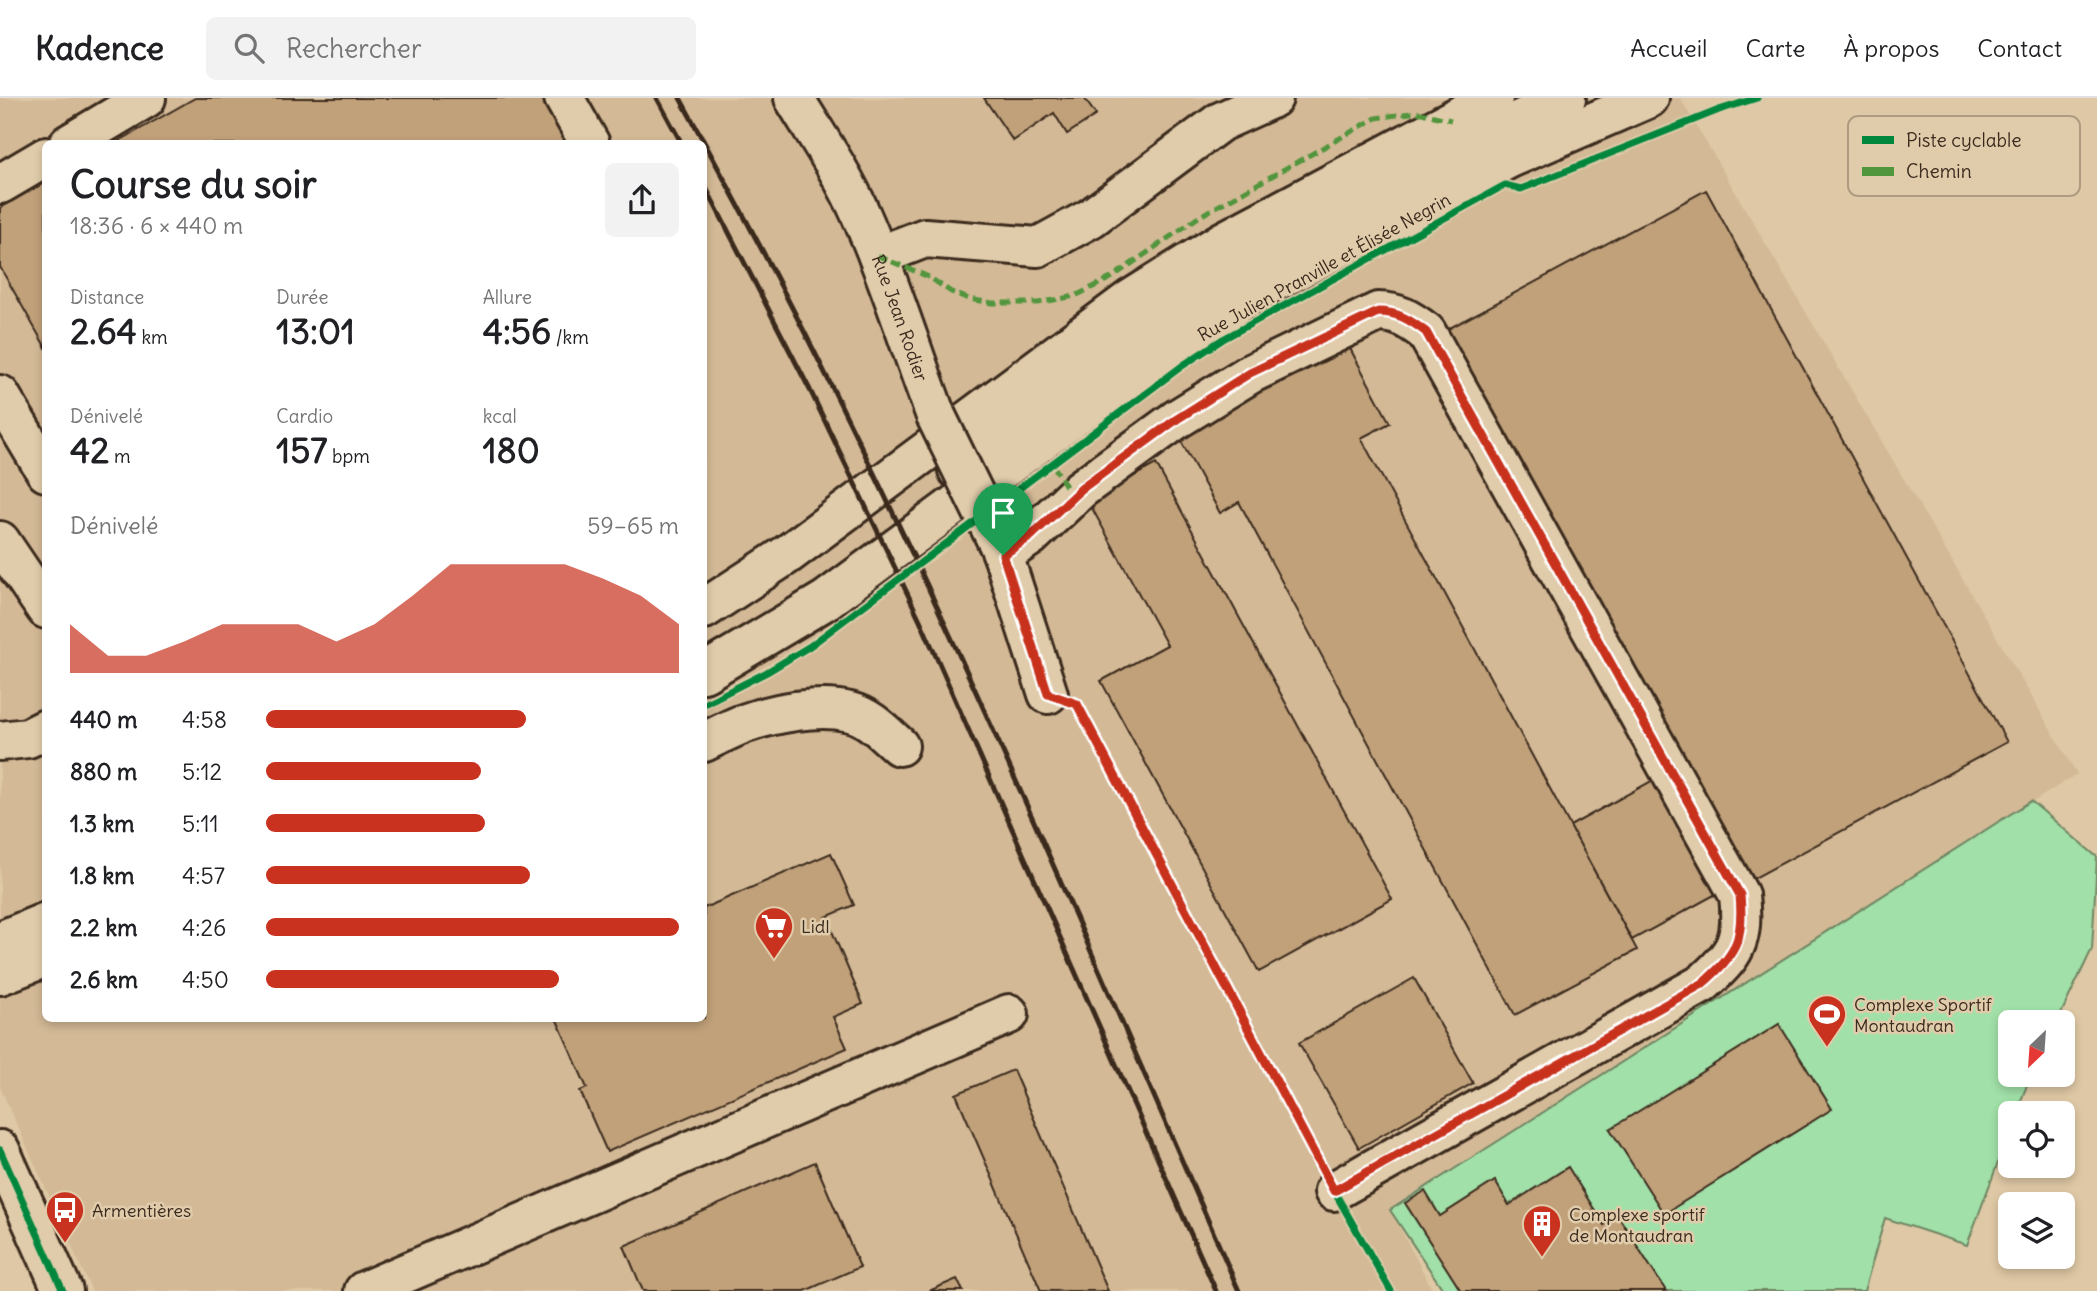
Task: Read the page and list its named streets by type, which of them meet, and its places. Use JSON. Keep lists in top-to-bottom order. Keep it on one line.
{"streets":{"street":["Rue Julien Pranville et Élisée Negrin","Rue Jean Rodier"]},"places":{"supermarket":["Lidl"],"sports":["Complexe Sportif Montaudran"],"bus stop":["Armentières"],"building":["Complexe sportif de Montaudran"]},"legend":["Piste cyclable","Chemin"],"north":"bottom left","page":{"header":"Kadence","search":"Rechercher","nav":["Accueil","Carte","À propos","Contact"],"heading":["Course du soir","18:36 · 6 × 440 m"],"stats":[["Distance","2.64 km"],["Durée","13:01"],["Allure","4:56 /km"],["Dénivelé","42 m"],["Cardio","157 bpm"],["kcal","180"]],"chart":["Dénivelé","59–65 m"],"list":[{"name":"440 m","note":"4:58"},{"name":"880 m","note":"5:12"},{"name":"1.3 km","note":"5:11"},{"name":"1.8 km","note":"4:57"},{"name":"2.2 km","note":"4:26"},{"name":"2.6 km","note":"4:50"}]}}
